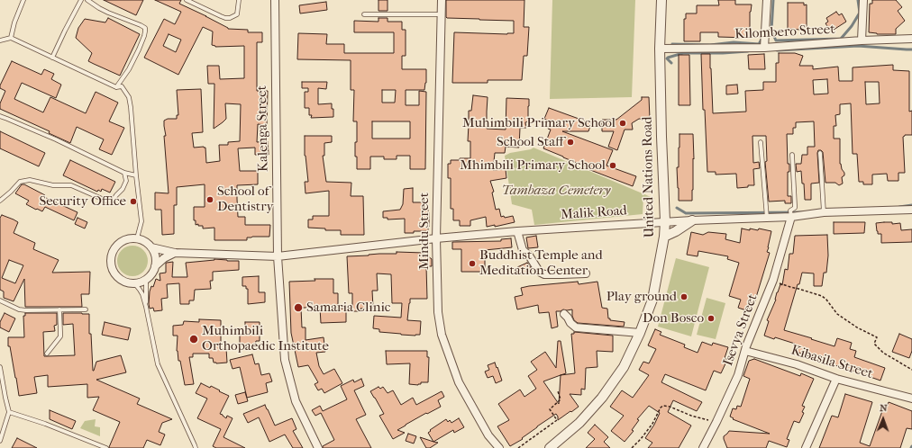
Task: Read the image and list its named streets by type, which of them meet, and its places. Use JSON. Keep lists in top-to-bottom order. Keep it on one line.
{"streets":{"street":["Kilombero Street","Kalenga Street","United Nations Road","Malik Road","Mindu Street","Isevya Street","Kibasila Street"]},"crossings":[["Kilombero Street","United Nations Road"],["Kalenga Street","Malik Road"],["United Nations Road","Malik Road"],["Malik Road","Mindu Street"],["Malik Road","Isevya Street"],["Isevya Street","Kibasila Street"]],"parks":["Tambaza Cemetery"],"places":["Muhimbili Primary School","School Staff","Mhimbili Primary School","School of Dentistry","Security Office","Buddhist Temple and Meditation Center","Play ground","Samaria Clinic","Don Bosco","Muhimbili Orthopaedic Institute"],"north":"top"}
